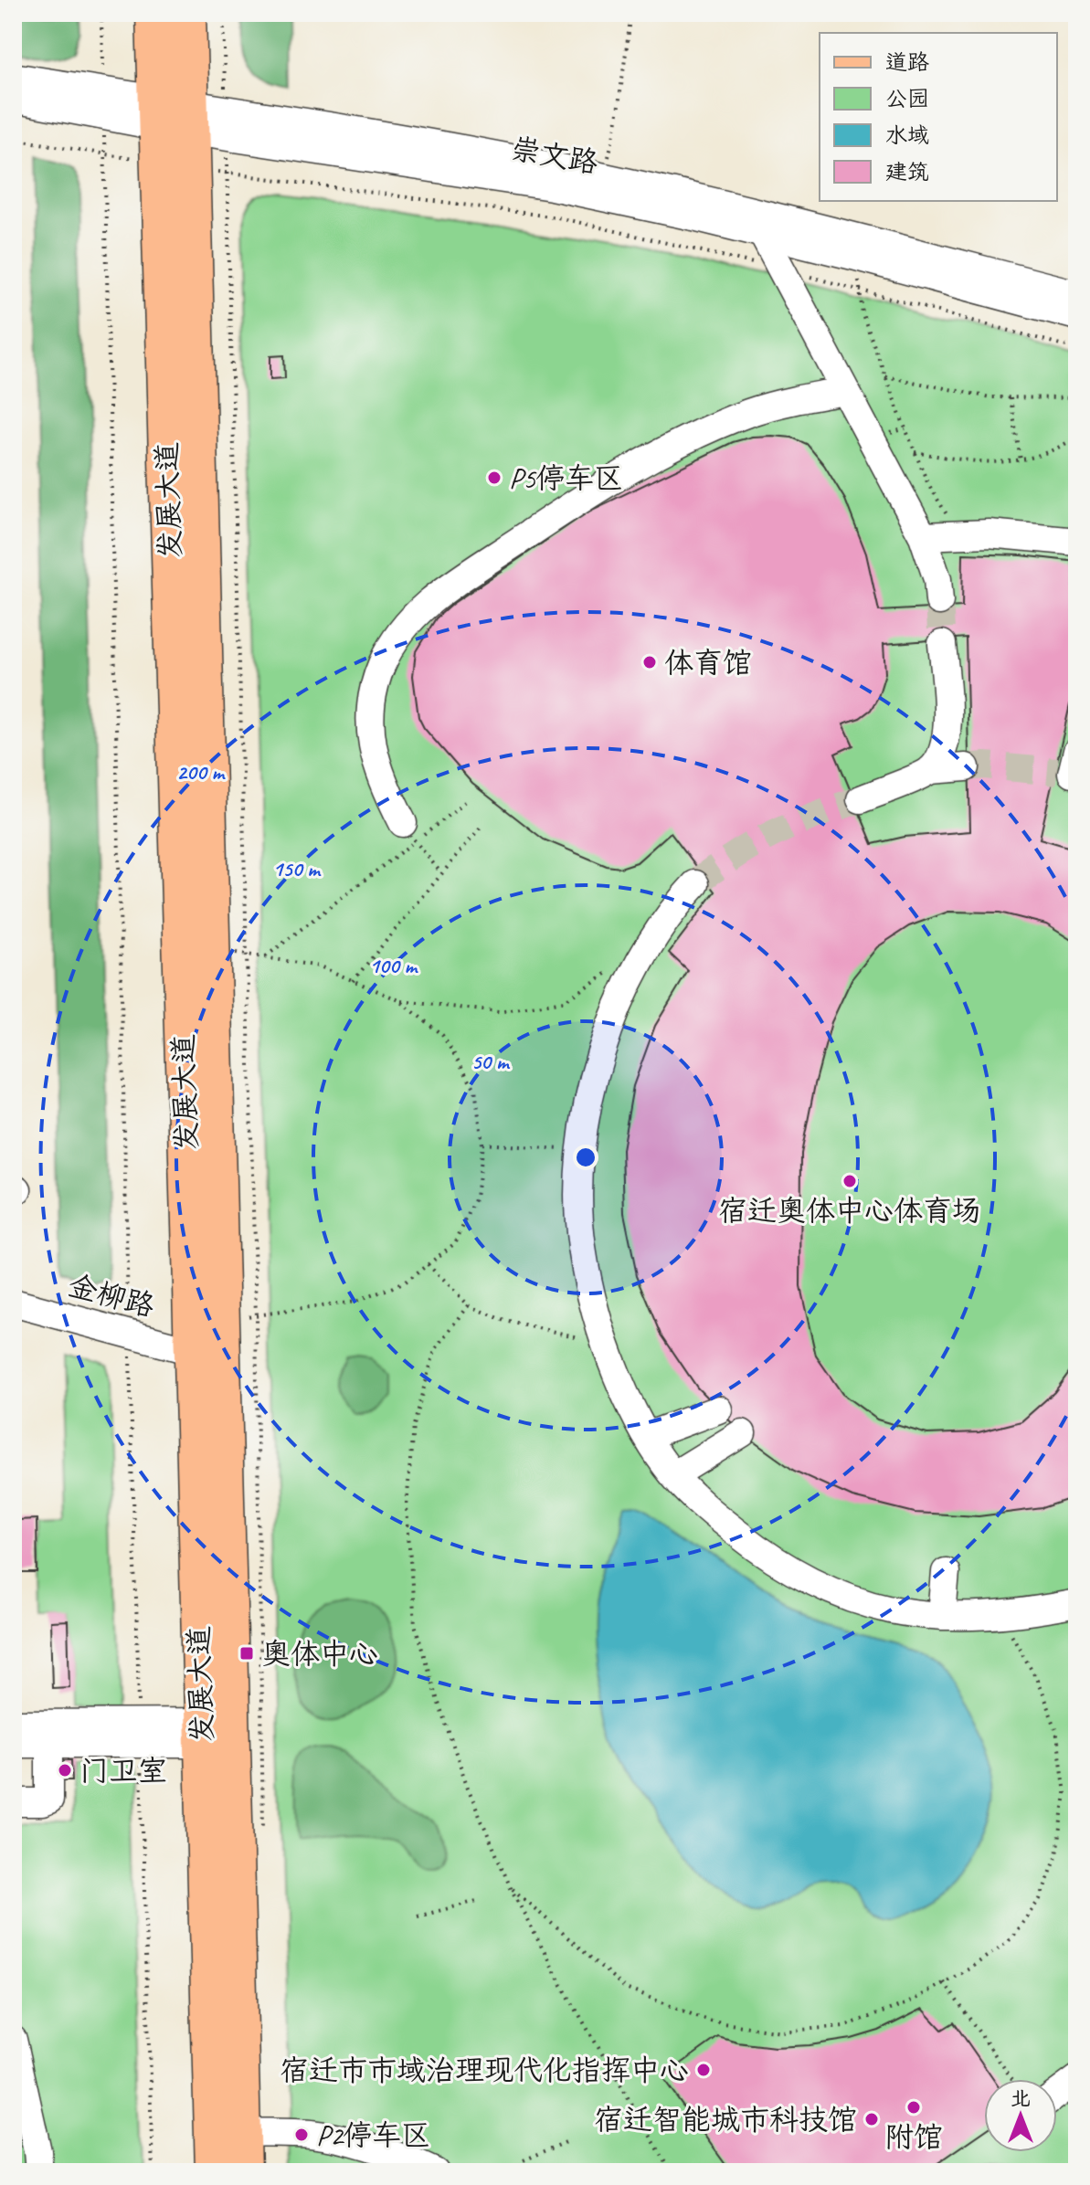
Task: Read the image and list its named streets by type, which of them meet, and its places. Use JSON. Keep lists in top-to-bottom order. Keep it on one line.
{"streets":{"main road":["发展大道"],"street":["崇文路","金柳路"]},"crossings":[["崇文路","发展大道"],["发展大道","金柳路"]],"places":{"other":["P5停车区","体育馆","宿迁奥体中心体育场","门卫室","宿迁市市域治理现代化指挥中心","附馆","宿迁智能城市科技馆","P2停车区"],"transit":["奥体中心"]},"legend":["道路","公园","水域","建筑"],"north":"top","rings":["200 m","150 m","100 m","50 m"]}
